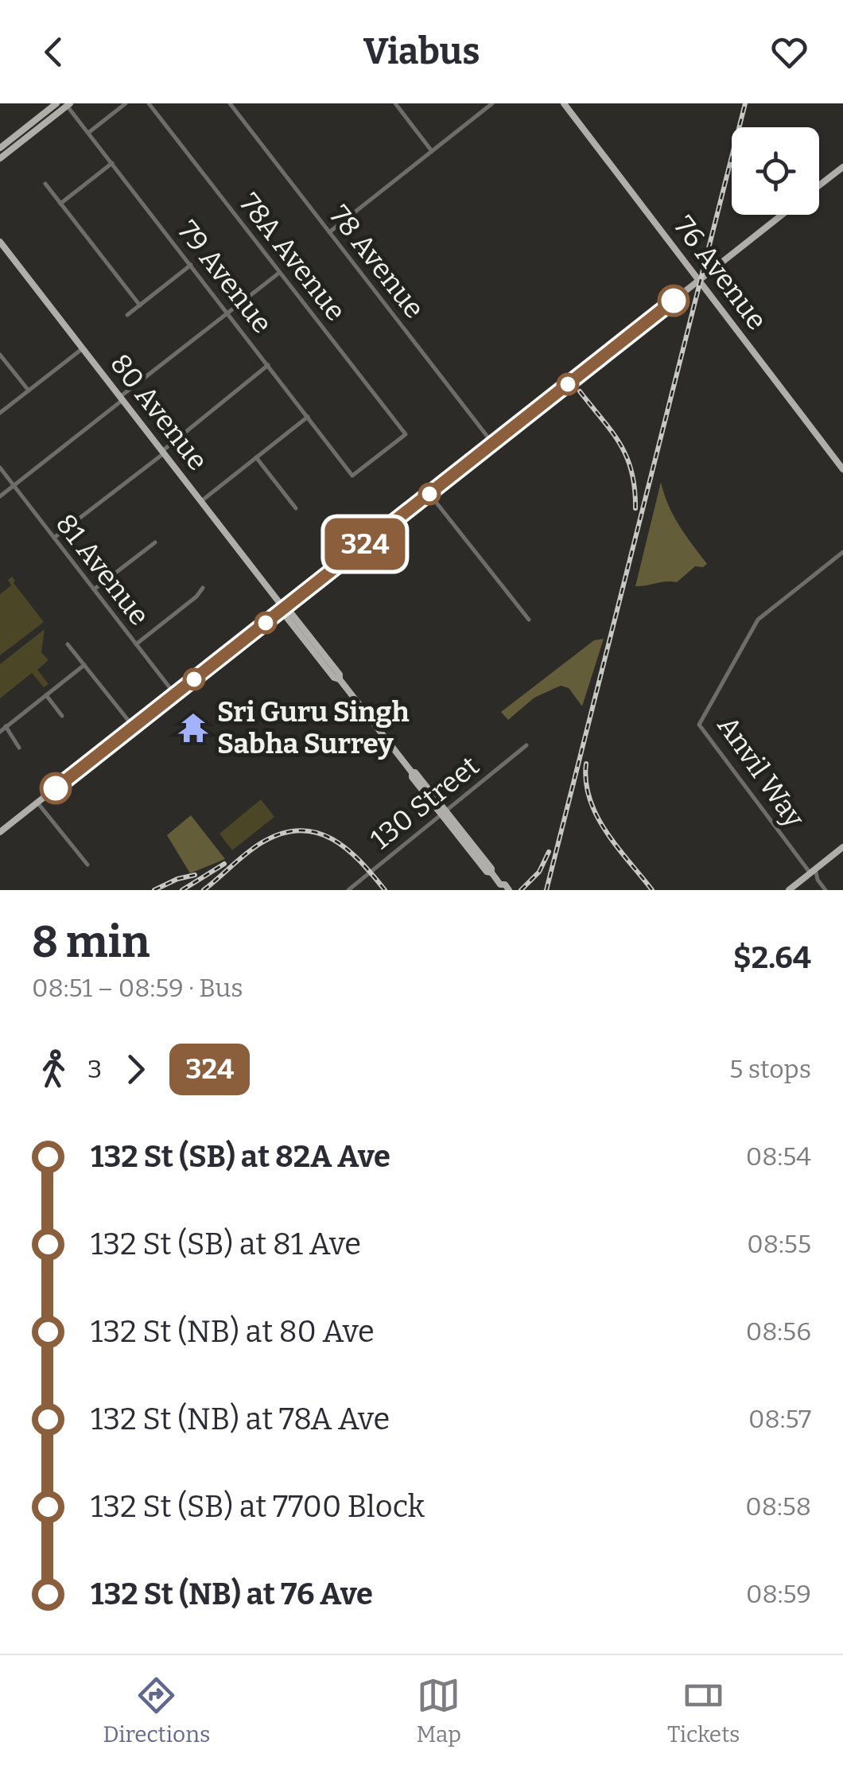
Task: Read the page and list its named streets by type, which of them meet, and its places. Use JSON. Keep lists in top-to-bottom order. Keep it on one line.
{"streets":{"main road":["76 Avenue","80 Avenue"],"street":["78A Avenue","78 Avenue","79 Avenue","81 Avenue","Anvil Way","130 Street"]},"crossings":[["78A Avenue","79 Avenue"],["80 Avenue","130 Street"]],"places":{"temple":["Sri Guru Singh Sabha Surrey"]},"lines":["bus line 324"],"page":{"header":"Viabus","on_map":"324","heading":["8 min","08:51 – 08:59 · Bus","$2.64"],"legs":["3","324","5 stops"],"list":[{"name":"132 St (SB) at 82A Ave","value":"08:54"},{"name":"132 St (SB) at 81 Ave","value":"08:55"},{"name":"132 St (NB) at 80 Ave","value":"08:56"},{"name":"132 St (NB) at 78A Ave","value":"08:57"},{"name":"132 St (SB) at 7700 Block","value":"08:58"},{"name":"132 St (NB) at 76 Ave","value":"08:59"}],"tabs":["Directions","Map","Tickets"]}}
